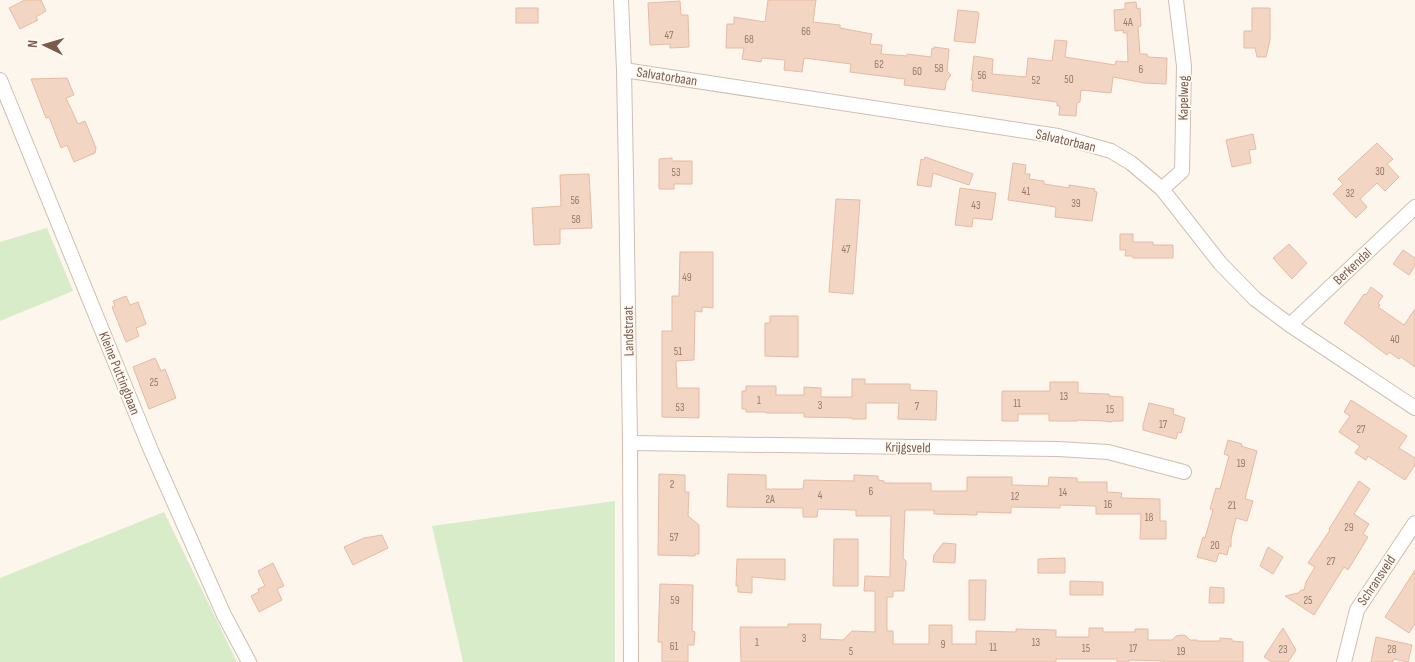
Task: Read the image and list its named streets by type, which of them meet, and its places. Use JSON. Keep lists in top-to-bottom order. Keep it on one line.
{"streets":{"street":["Salvatorbaan","Kapelweg","Berkendal","Landstraat","Kleine Puttingbaan","Krijgsveld","Schransveld"]},"crossings":[["Salvatorbaan","Kapelweg"],["Salvatorbaan","Berkendal"],["Salvatorbaan","Landstraat"],["Landstraat","Krijgsveld"]],"house_numbers":["4A","66","47","68","62","58","6","60","56","50","52","30","53","41","32","56","39","43","58","47","49","40","51","25","13","1","11","3","7","53","15","17","27","19","2","6","14","4","12","2A","16","21","18","29","57","20","27","59","25","3","1","13","9","61","11","15","17","23","28","5","19"],"north":"left"}
